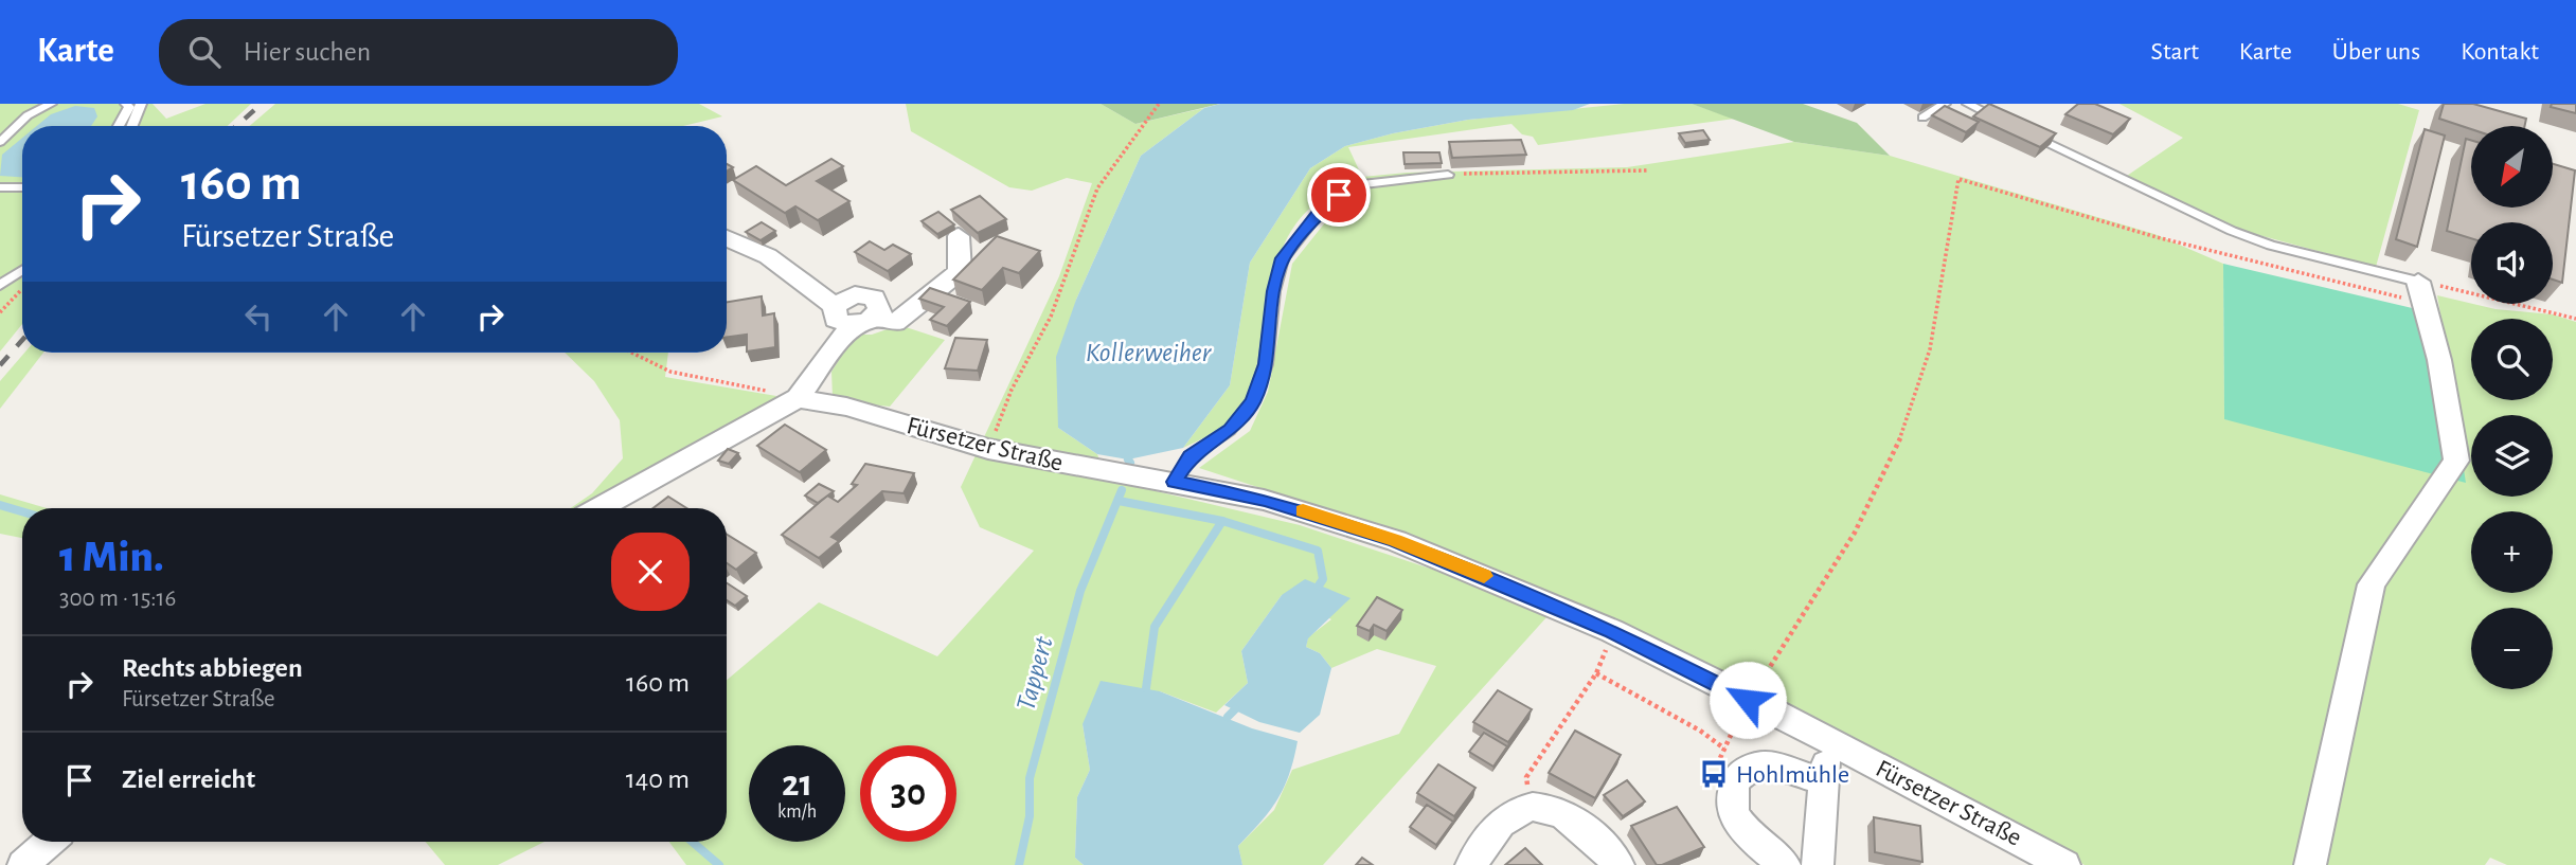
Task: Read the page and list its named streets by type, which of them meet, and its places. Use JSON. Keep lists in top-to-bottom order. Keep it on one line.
{"streets":{"street":["Fürsetzer Straße"]},"water":["Kollerweiher","Tappert"],"places":{"bus stop":["Hohlmühle"]},"north":"bottom left","page":{"header":"Karte","search":"Hier suchen","nav":["Start","Karte","Über uns","Kontakt"],"map_buttons":["+","−"],"turn":["160 m","Fürsetzer Straße"],"heading":["1 Min.","300 m · 15:16"],"list":[{"name":"Rechts abbiegen","note":"Fürsetzer Straße","value":"160 m"},{"name":"Ziel erreicht","value":"140 m"}],"speed":"21 km/h","limit":"30"}}
